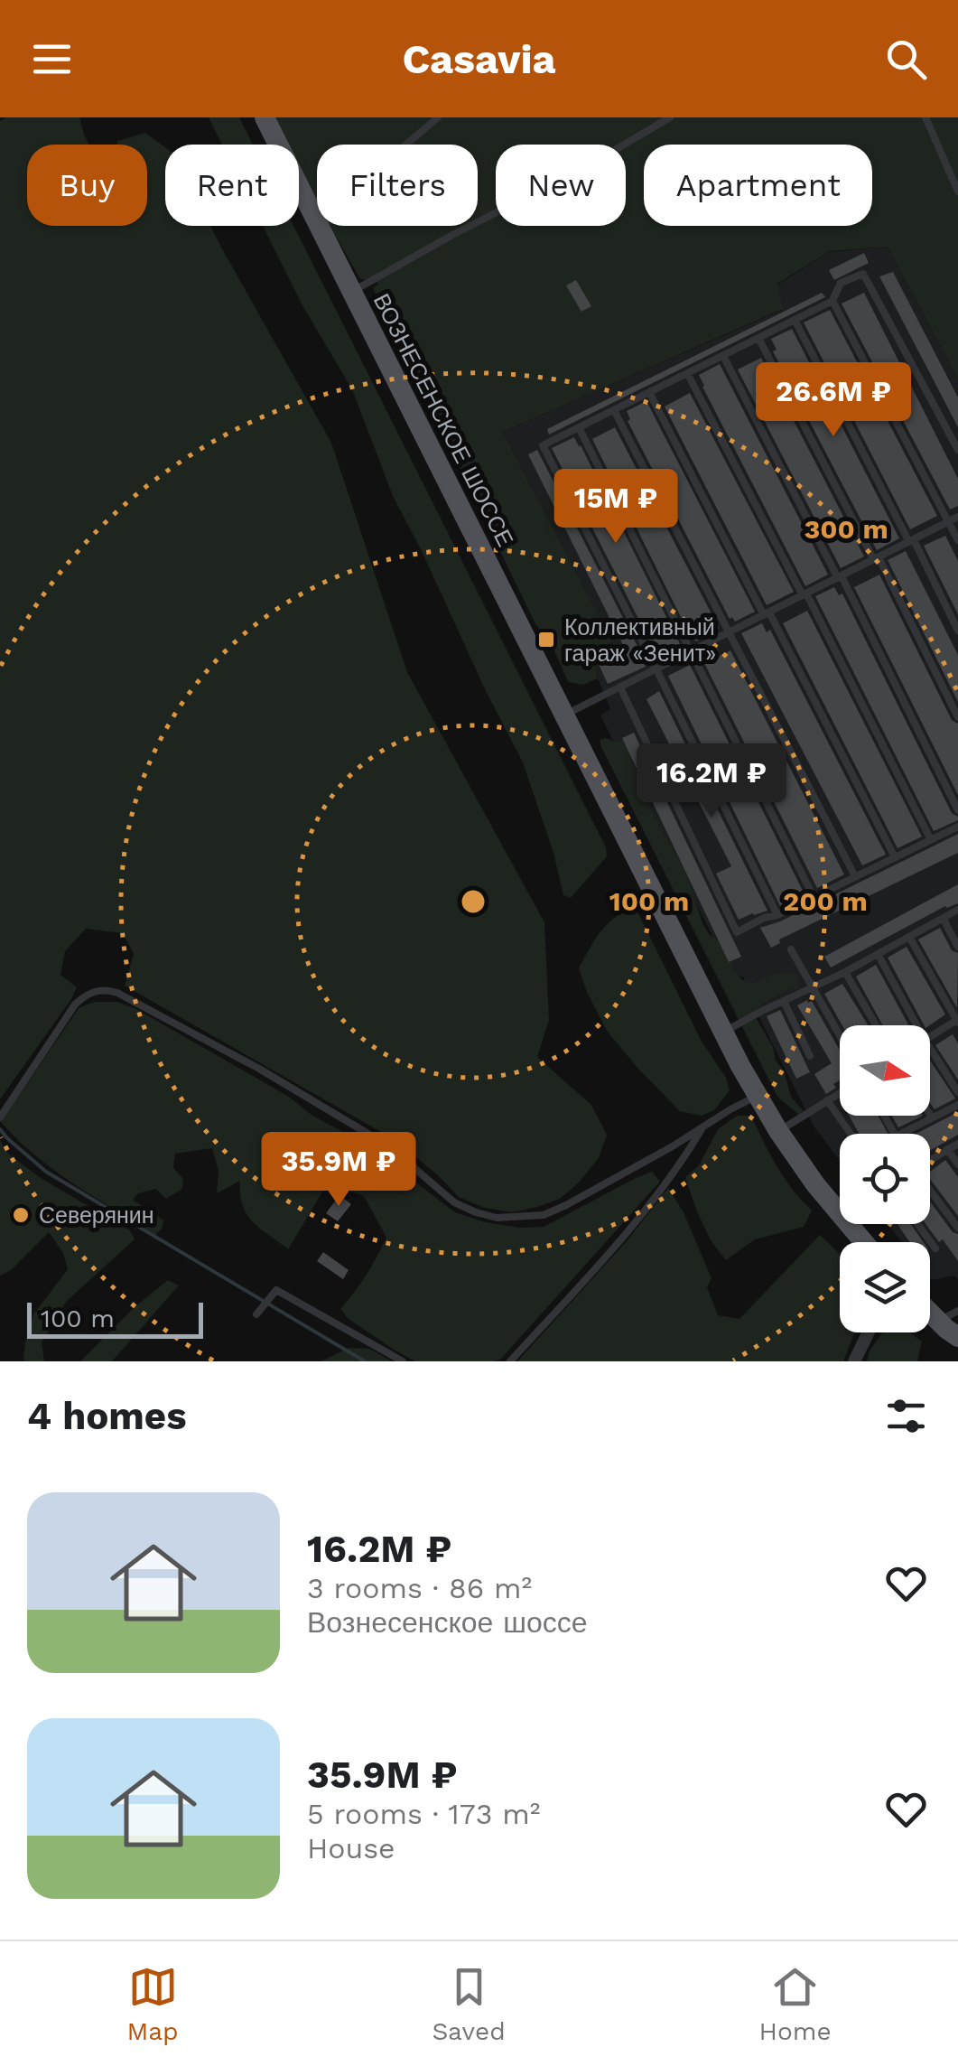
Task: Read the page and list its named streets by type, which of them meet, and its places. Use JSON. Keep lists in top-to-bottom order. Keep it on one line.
{"streets":{"main road":["ВОЗНЕСЕНСКОЕ ШОССЕ"]},"places":{"transit":["Коллективный гараж «Зенит»"],"other":["Северянин"]},"scale_bar":"100 m","north":"right","page":{"header":"Casavia","chip":["Buy","Rent","Filters","New","Apartment"],"price":["26.6M ₽","15M ₽","16.2M ₽","35.9M ₽"],"scale":"100 m","heading":"4 homes","list":[{"name":"16.2M ₽","note":"3 rooms · 86 m² · Вознесенское шоссе"},{"name":"35.9M ₽","note":"5 rooms · 173 m² · House"}],"tabs":["Map","Saved","Home"]},"rings":["300 m","100 m","200 m"]}
